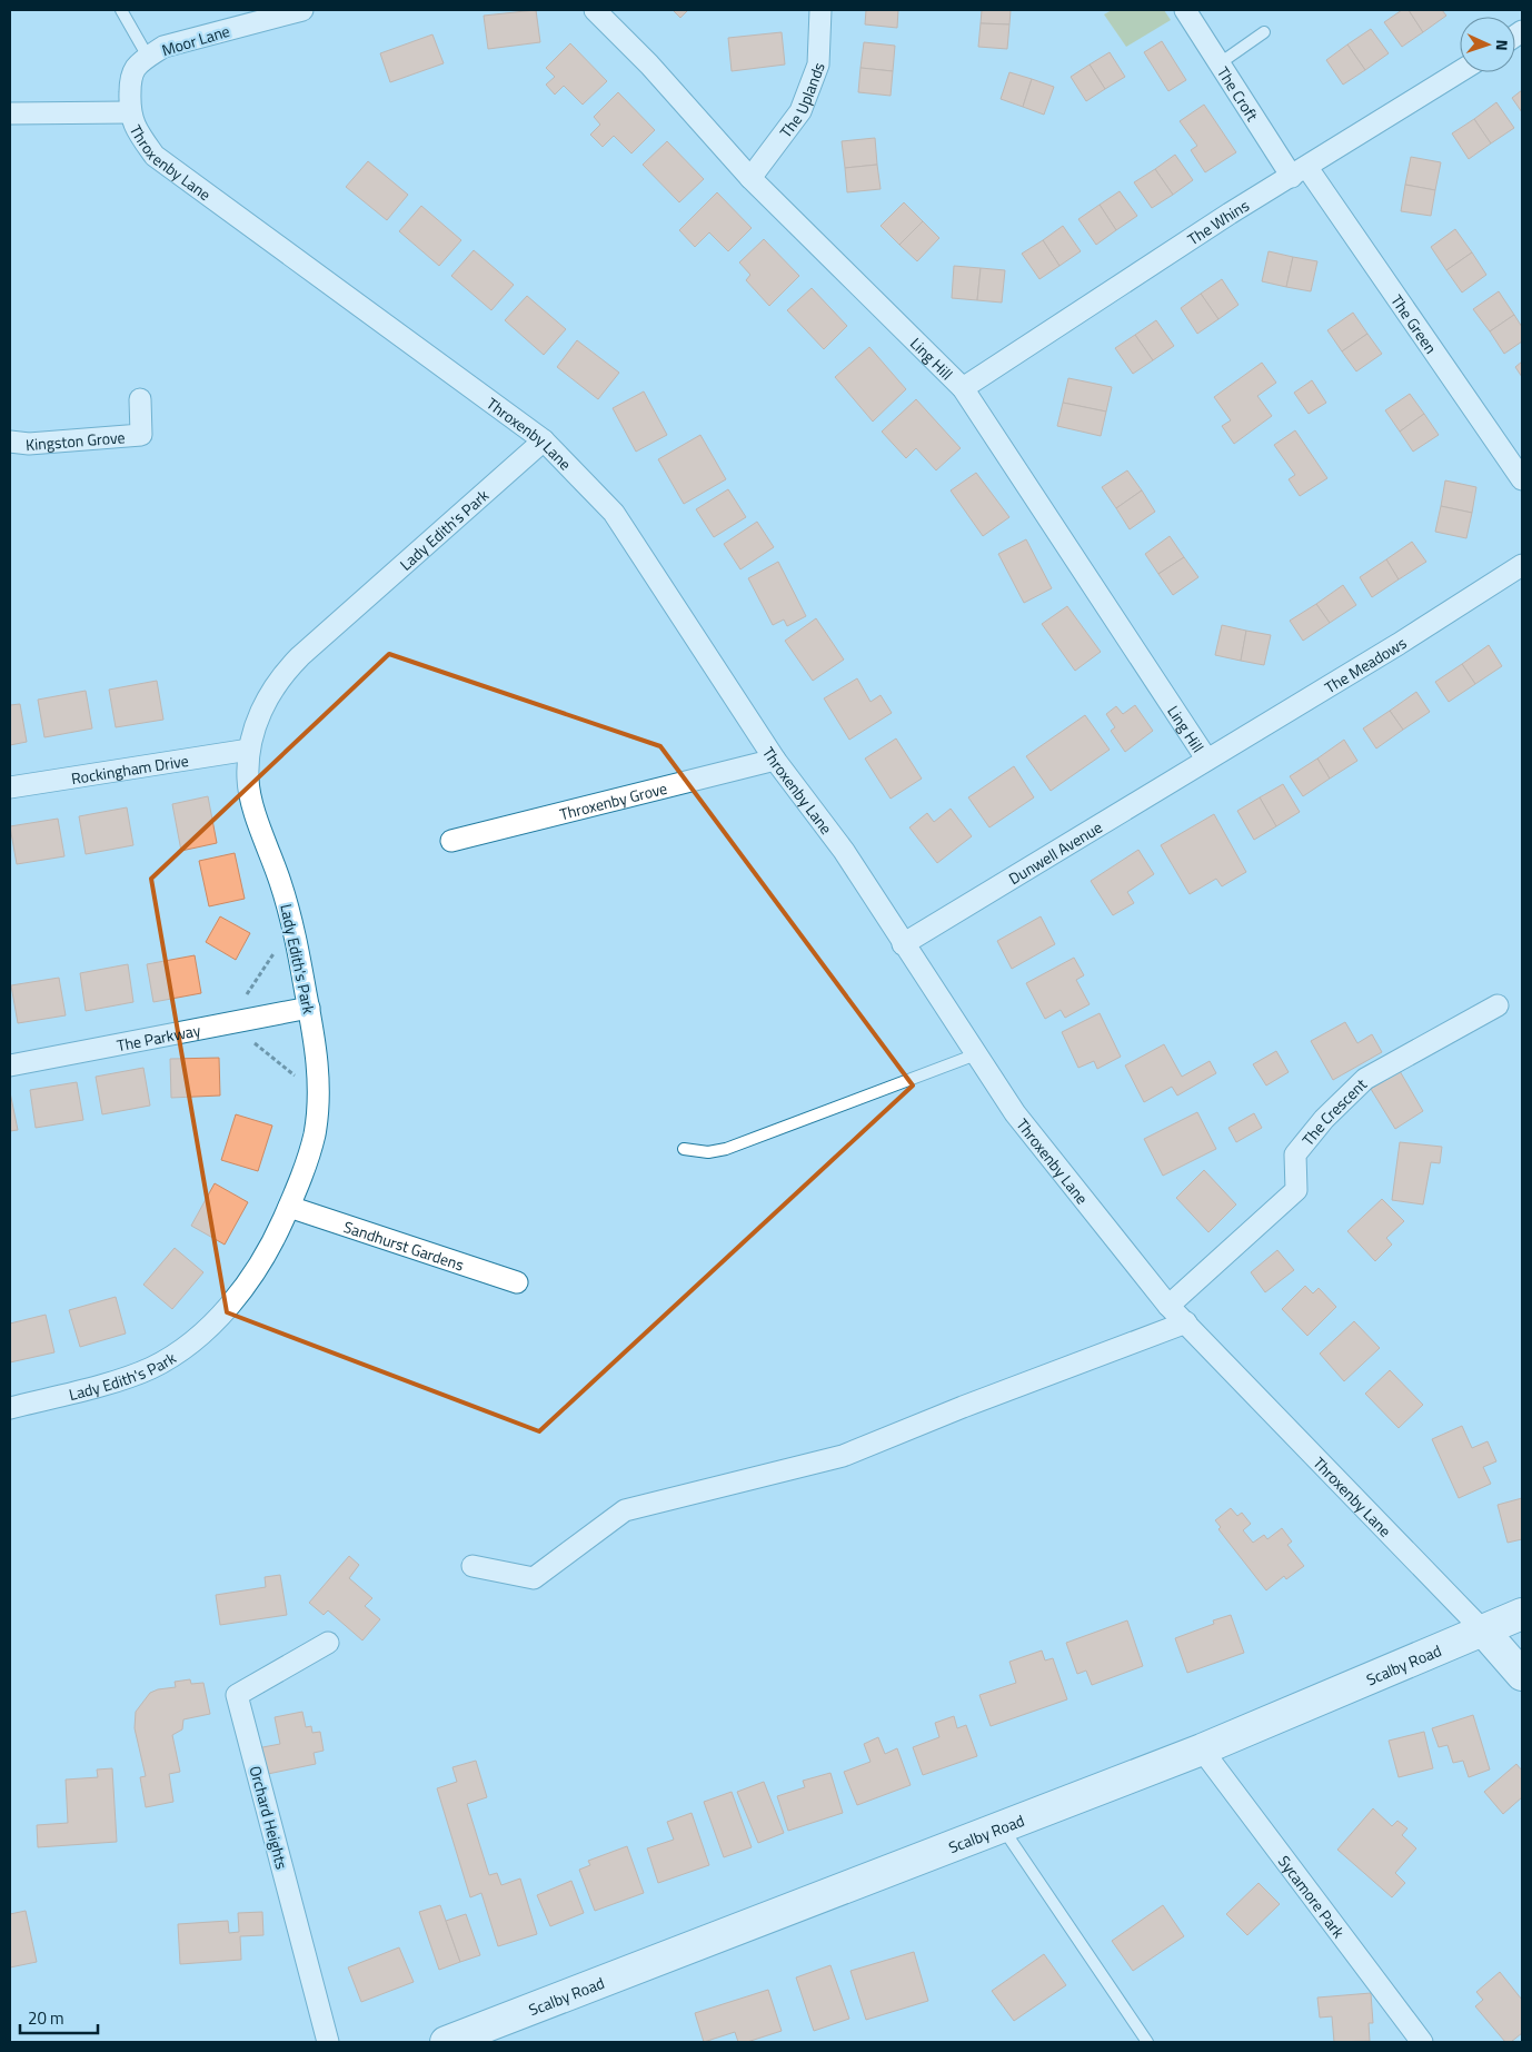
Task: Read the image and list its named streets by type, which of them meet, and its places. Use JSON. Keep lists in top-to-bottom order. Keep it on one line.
{"streets":{"main road":["Scalby Road"],"street":["Moor Lane","The Croft","The Uplands","Throxenby Lane","The Whins","The Green","Ling Hill","Kingston Grove","Lady Edith's Park","The Meadows","Rockingham Drive","Throxenby Grove","Dunwell Avenue","The Parkway","The Crescent","Sandhurst Gardens","Orchard Heights","Sycamore Park"]},"crossings":[["Moor Lane","Throxenby Lane"],["The Croft","The Whins"],["The Croft","The Green"],["The Uplands","Ling Hill"],["Throxenby Lane","Lady Edith's Park"],["Throxenby Lane","Throxenby Grove"],["Throxenby Lane","Dunwell Avenue"],["Throxenby Lane","The Crescent"],["Throxenby Lane","Scalby Road"],["The Whins","The Green"],["The Whins","Ling Hill"],["Ling Hill","The Meadows"],["Ling Hill","Dunwell Avenue"],["Lady Edith's Park","Rockingham Drive"],["Lady Edith's Park","The Parkway"],["Lady Edith's Park","Sandhurst Gardens"],["The Meadows","Dunwell Avenue"],["Scalby Road","Sycamore Park"]],"scale_bar":"20 m","north":"right"}
